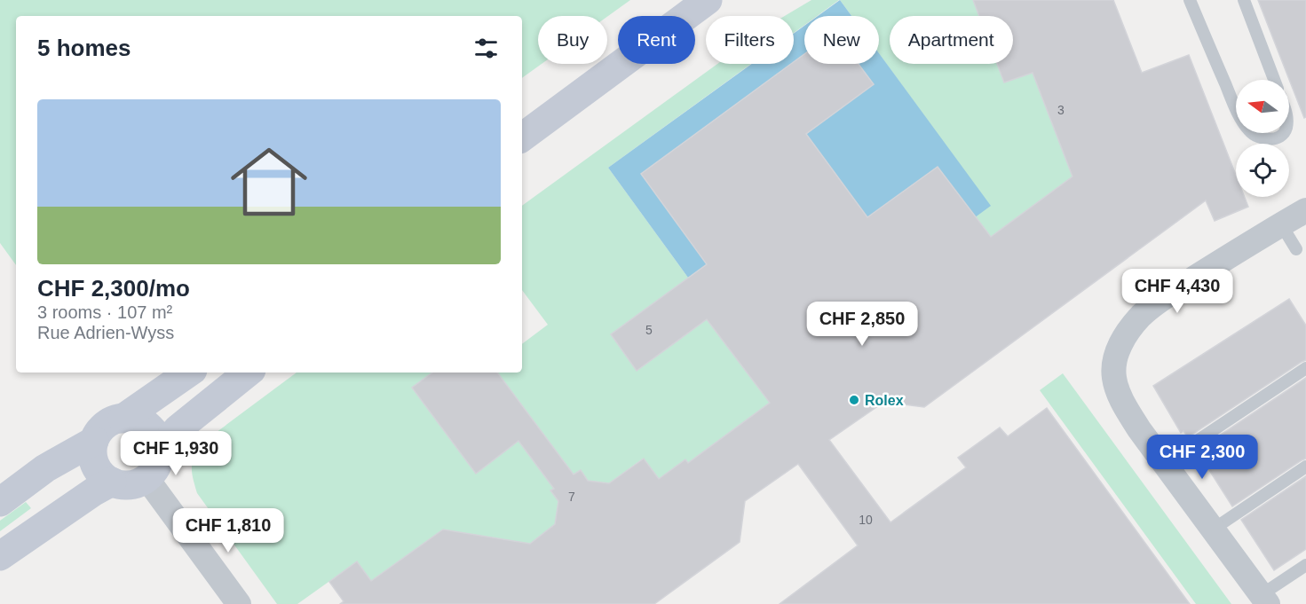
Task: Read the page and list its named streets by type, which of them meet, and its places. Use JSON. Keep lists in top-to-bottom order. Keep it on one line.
{"places":["Rolex"],"house_numbers":["3","5","7","10"],"north":"left","page":{"chip":["Buy","Rent","Filters","New","Apartment"],"heading":"5 homes","list":[{"name":"CHF 2,300/mo","note":"3 rooms · 107 m² · Rue Adrien-Wyss"}],"price":["CHF 4,430","CHF 2,850","CHF 1,930","CHF 2,300","CHF 1,810"]}}
